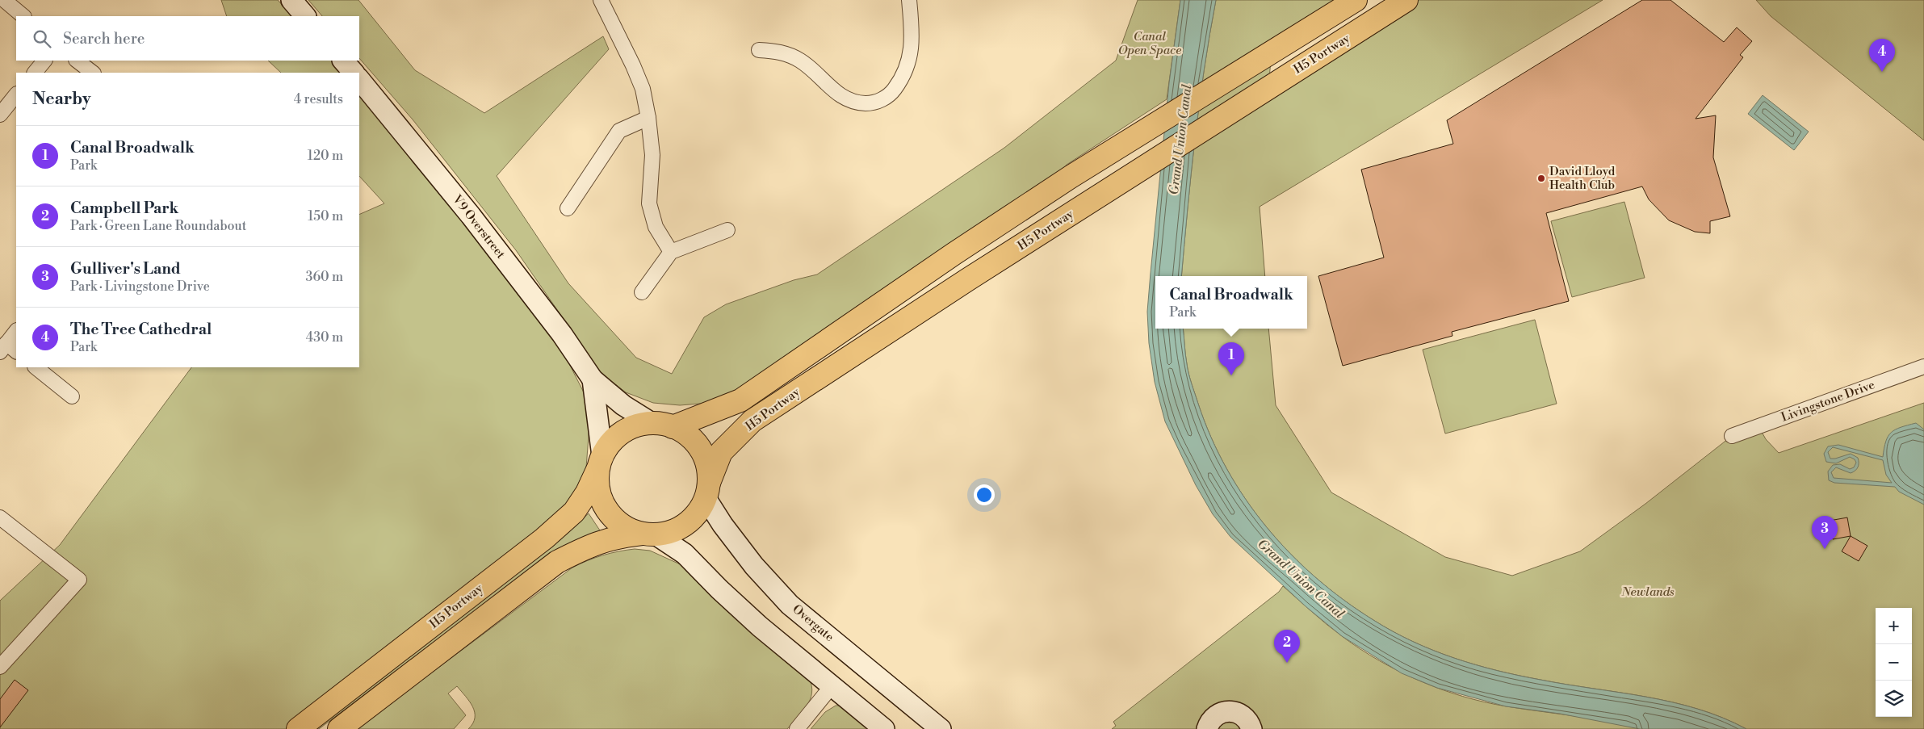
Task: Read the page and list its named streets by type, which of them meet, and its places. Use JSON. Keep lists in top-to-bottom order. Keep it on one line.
{"streets":{"main road":["H5 Portway"],"street":["V9 Overstreet","Livingstone Drive","Overgate"]},"crossings":[["H5 Portway","V9 Overstreet"],["H5 Portway","Overgate"],["V9 Overstreet","Overgate"]],"water":["Grand Union Canal"],"parks":["Canal Open Space","Newlands"],"places":["David Lloyd Health Club"],"page":{"search":"Search here","pins":["4","1","3","2"],"heading":["Nearby","4 results"],"list":[{"mark":"1","name":"Canal Broadwalk","note":"Park","value":"120 m"},{"mark":"2","name":"Campbell Park","note":"Park · Green Lane Roundabout","value":"150 m"},{"mark":"3","name":"Gulliver's Land","note":"Park · Livingstone Drive","value":"360 m"},{"mark":"4","name":"The Tree Cathedral","note":"Park","value":"430 m"}],"popup":["Canal Broadwalk","Park"],"map_buttons":["+","−"]}}
